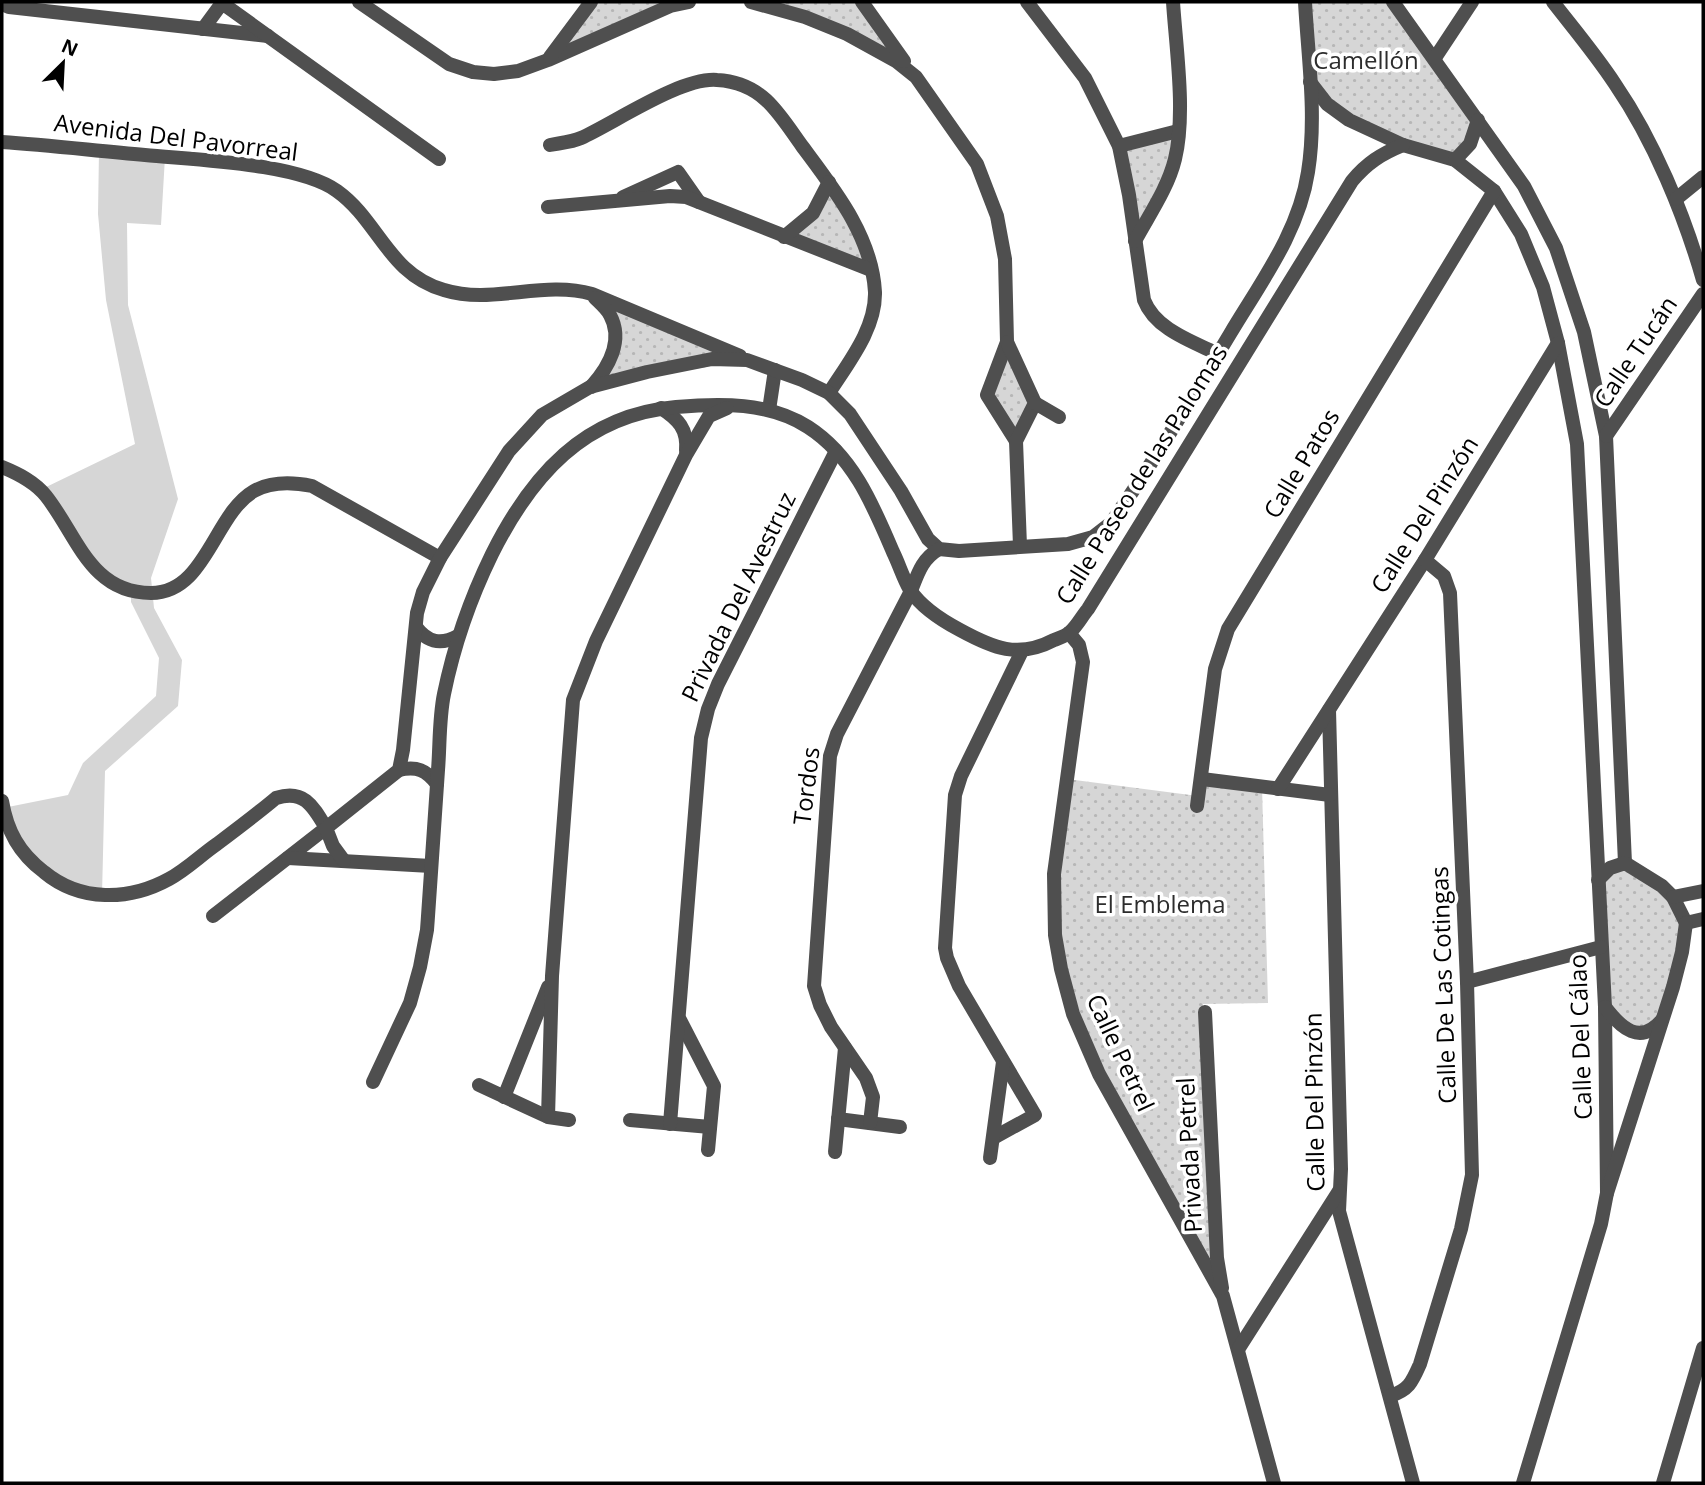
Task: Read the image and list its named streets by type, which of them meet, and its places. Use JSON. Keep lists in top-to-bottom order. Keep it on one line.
{"streets":{"street":["Avenida Del Pavorreal","Calle Tucán","Calle Patos","Calle Paseo de las Palomas","Calle Del Pinzón","Privada Del Avestruz","Tordos","Calle De Las Cotingas","Calle Del Cálao","Calle Petrel","Privada Petrel"]},"crossings":[["Calle Paseo de las Palomas","Tordos"],["Calle Paseo de las Palomas","Calle Petrel"],["Calle Del Pinzón","Calle De Las Cotingas"],["Calle Petrel","Privada Petrel"]],"parks":["Camellón","El Emblema"],"north":"top right"}
